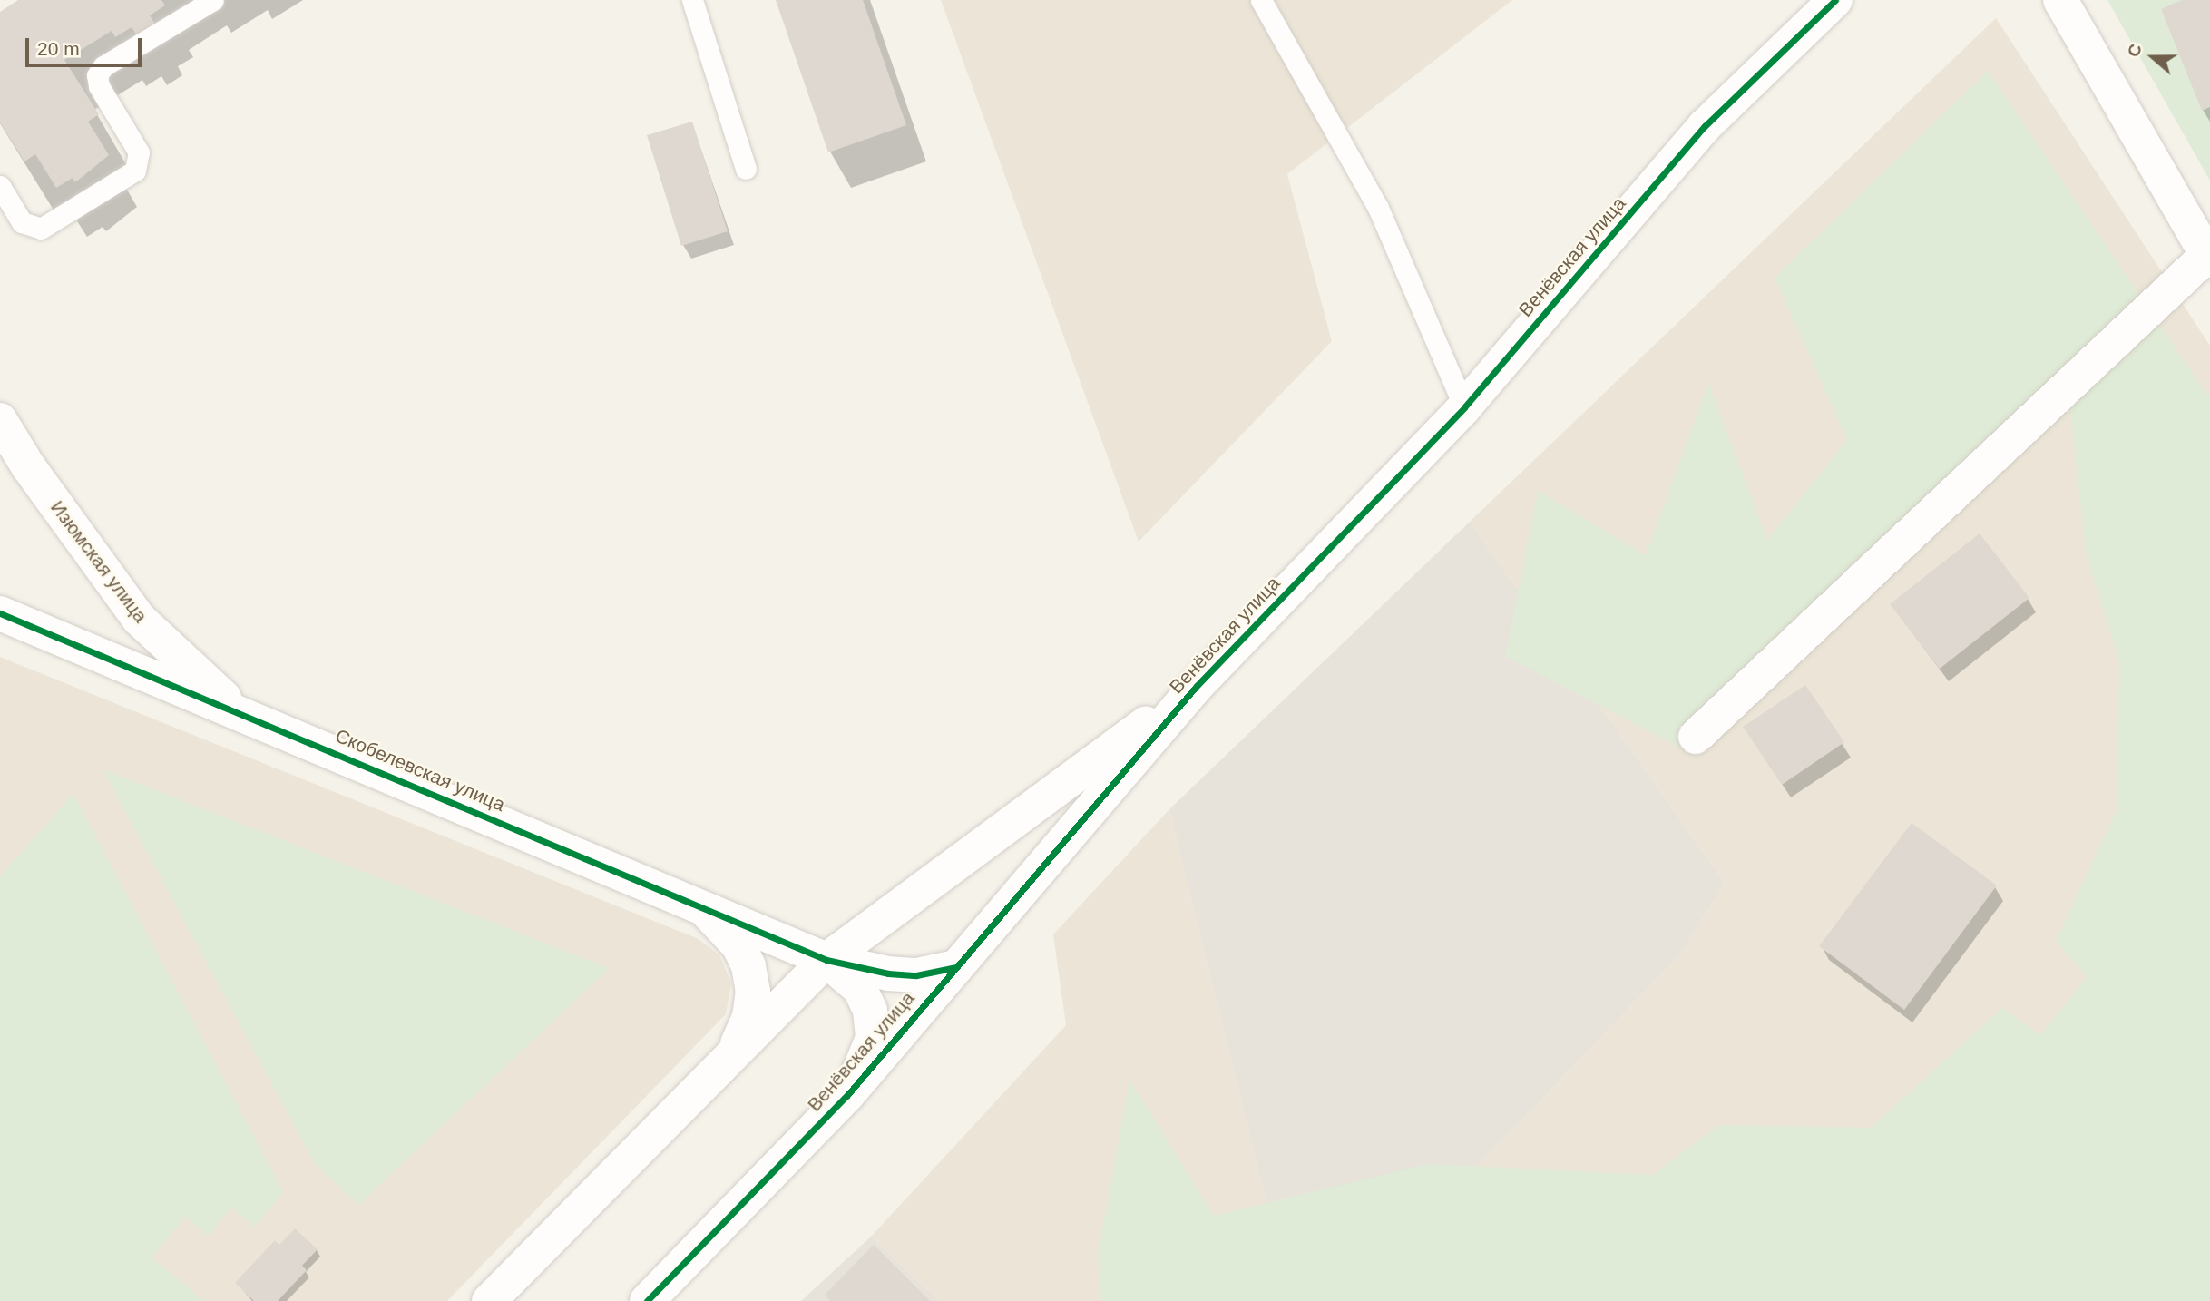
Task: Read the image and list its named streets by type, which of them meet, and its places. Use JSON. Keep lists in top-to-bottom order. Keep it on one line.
{"streets":{"street":["Венёвская улица","Изюмская улица","Скобелевская улица"]},"crossings":[["Венёвская улица","Скобелевская улица"],["Изюмская улица","Скобелевская улица"]],"scale_bar":"20 m","north":"left"}
